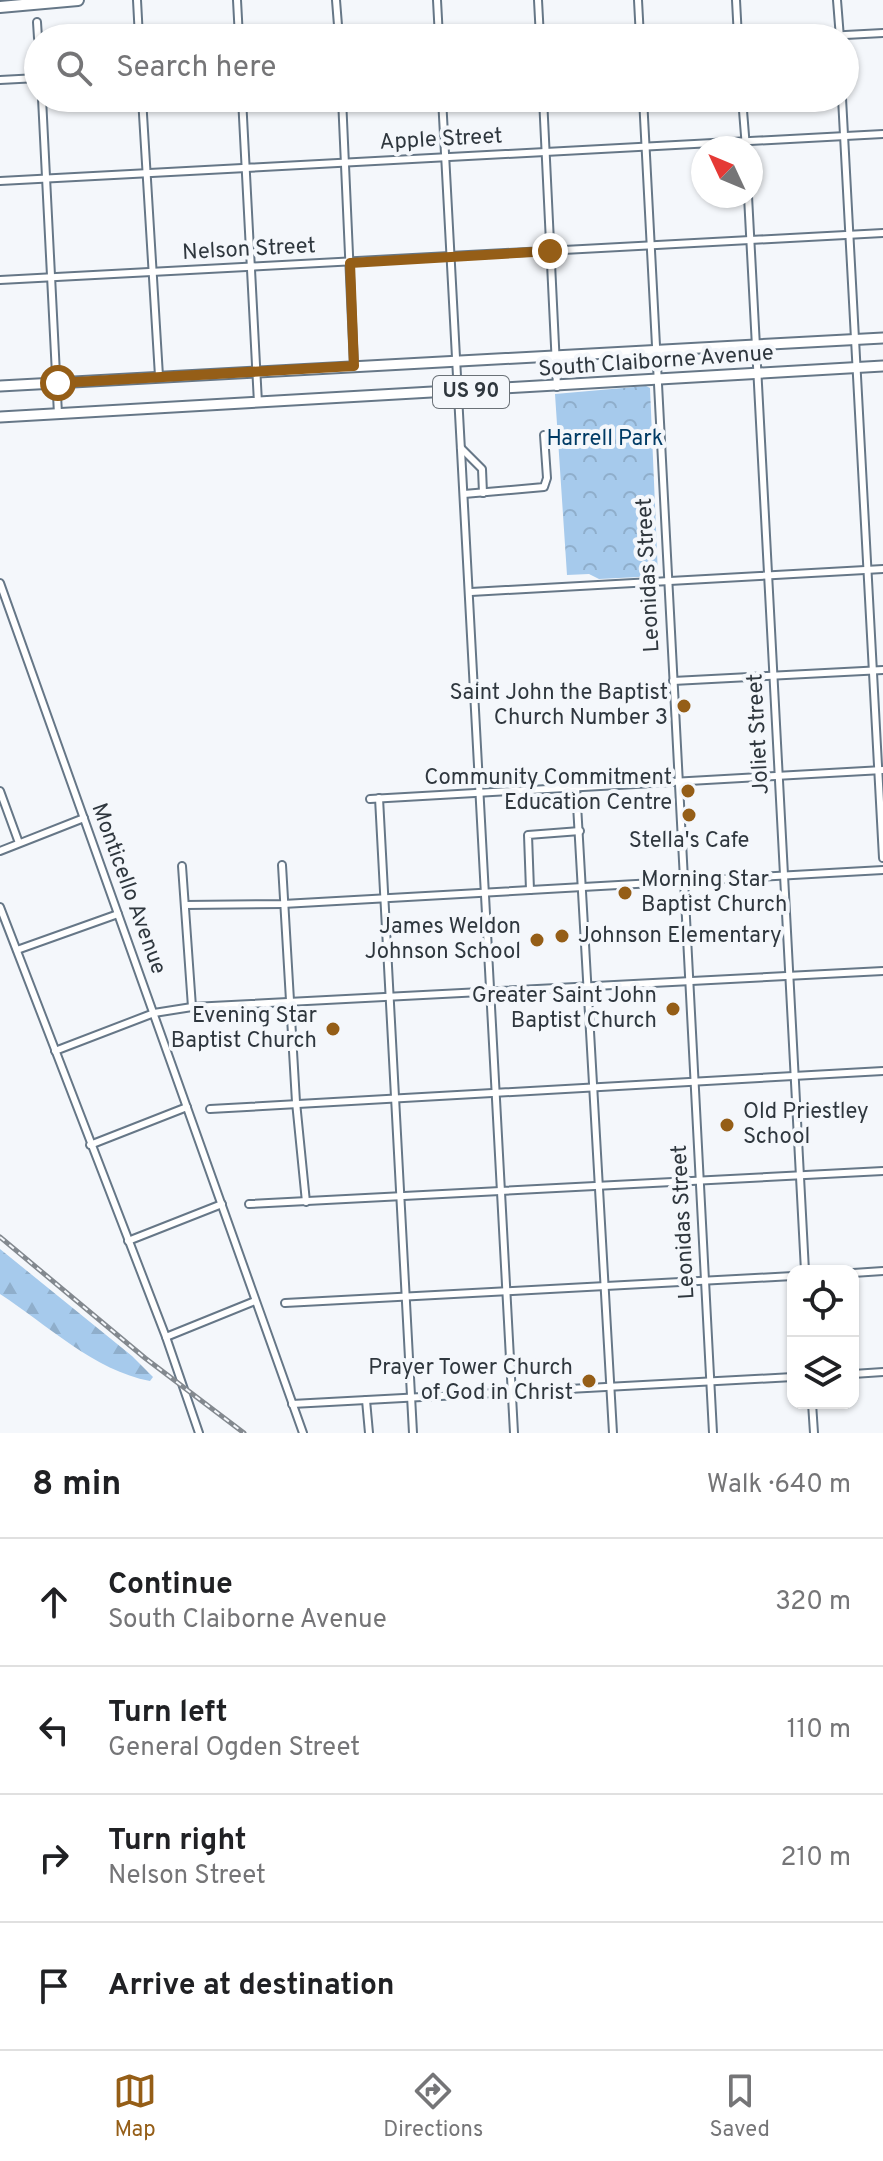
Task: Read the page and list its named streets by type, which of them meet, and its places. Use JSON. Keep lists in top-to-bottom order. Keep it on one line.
{"streets":{"main road":["South Claiborne Avenue","US 90"],"street":["Apple Street","Nelson Street","Leonidas Street","Joliet Street","Monticello Avenue"]},"crossings":[["Apple Street","Leonidas Street"],["Nelson Street","Leonidas Street"],["Nelson Street","Joliet Street"],["South Claiborne Avenue","Leonidas Street"],["South Claiborne Avenue","Joliet Street"]],"parks":["Harrell Park"],"places":["Saint John the Baptist Church Number 3","Community Commitment Education Centre","Stella's Cafe","Morning Star Baptist Church","Johnson Elementary","James Weldon Johnson School","Greater Saint John Baptist Church","Evening Star Baptist Church","Old Priestley School","Prayer Tower Church of God in Christ"],"north":"top left","page":{"search":"Search here","heading":["8 min","Walk · 640 m"],"list":[["Continue","South Claiborne Avenue","320 m"],["Turn left","General Ogden Street","110 m"],["Turn right","Nelson Street","210 m"],"Arrive at destination"],"nav":["Map","Directions","Saved"]}}
